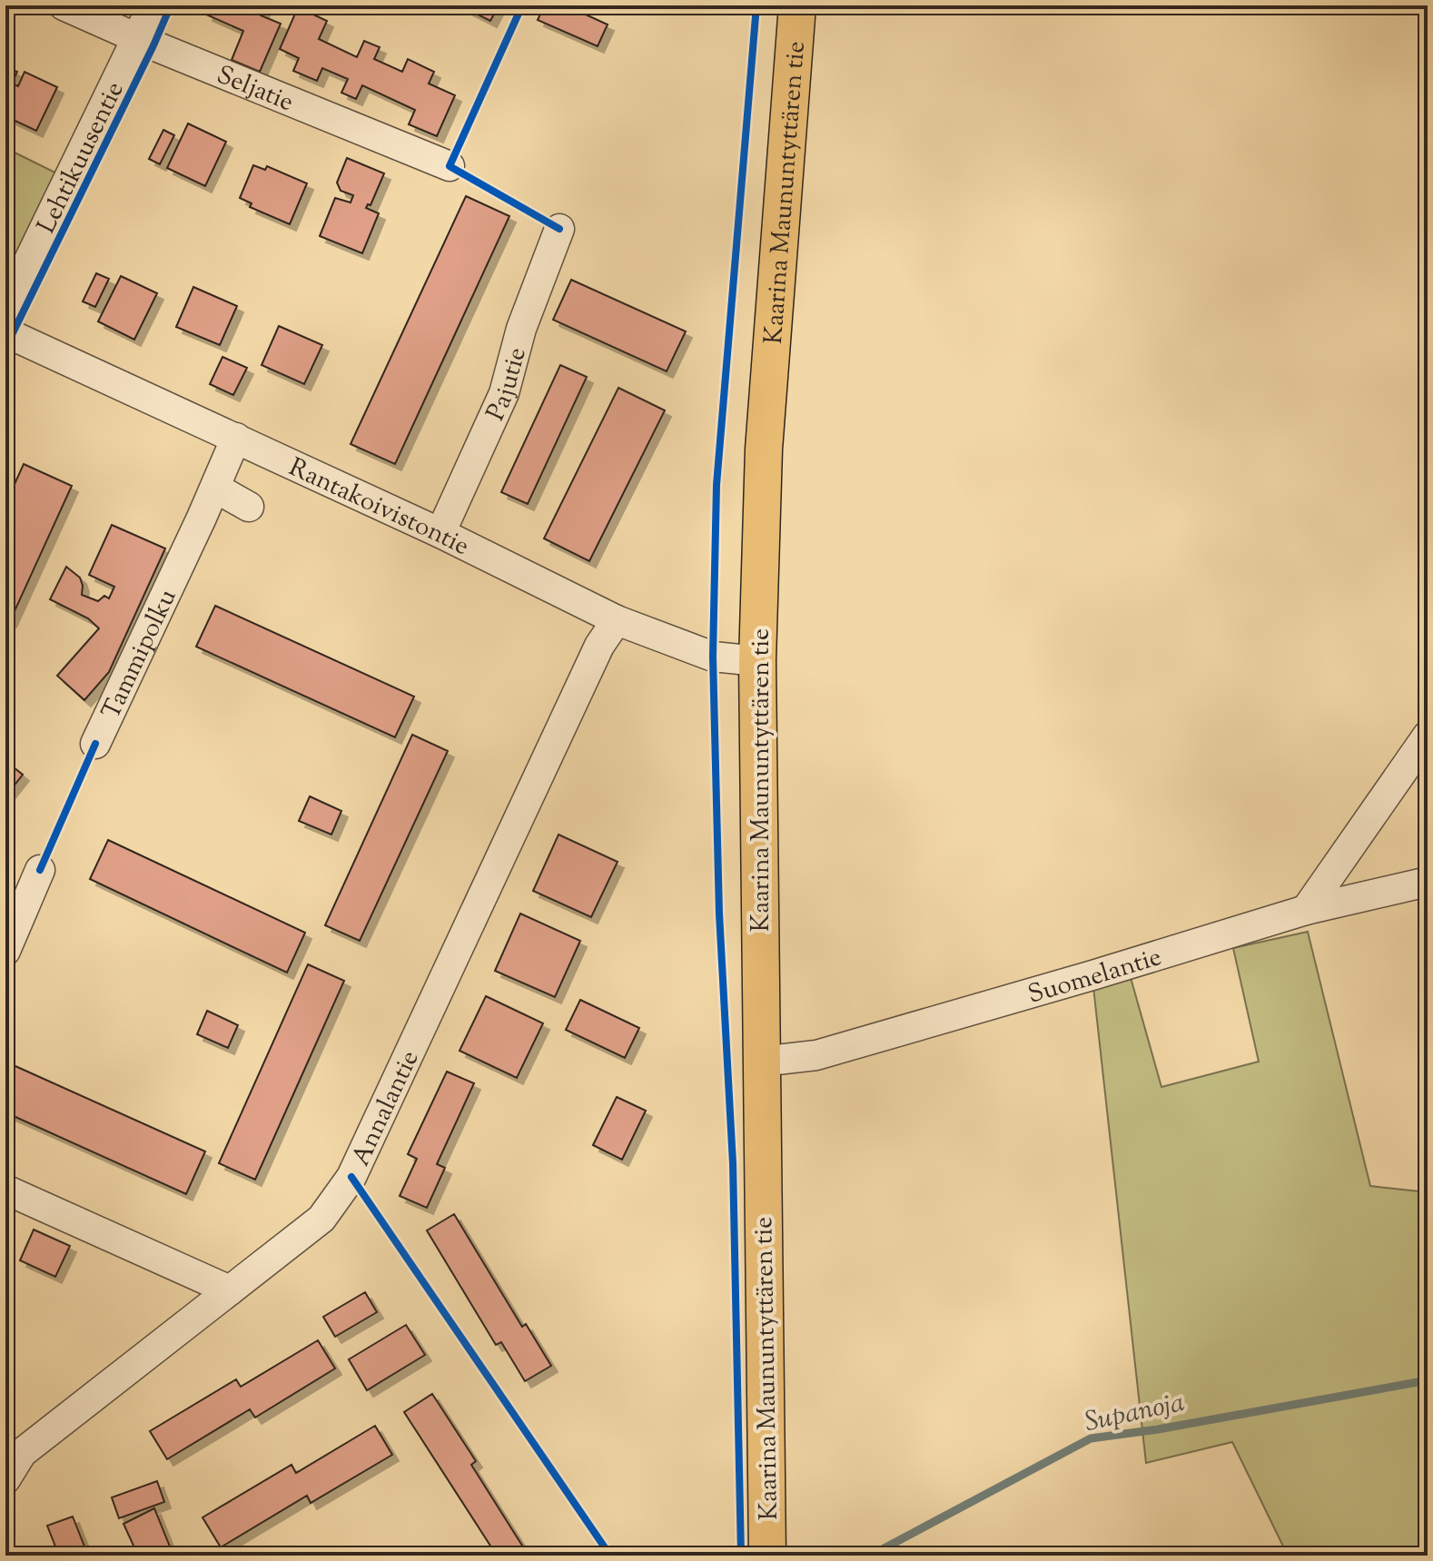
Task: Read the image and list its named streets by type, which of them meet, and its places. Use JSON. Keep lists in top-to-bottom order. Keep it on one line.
{"streets":{"main road":["Kaarina Maununtyttären tie"],"street":["Seljatie","Lehtikuusentie","Pajutie","Rantakoivistontie","Tammipolku","Suomelantie","Annalantie"]},"crossings":[["Seljatie","Lehtikuusentie"],["Kaarina Maununtyttären tie","Rantakoivistontie"],["Kaarina Maununtyttären tie","Suomelantie"],["Pajutie","Rantakoivistontie"],["Rantakoivistontie","Tammipolku"],["Rantakoivistontie","Annalantie"]],"water":["Supanoja"]}
